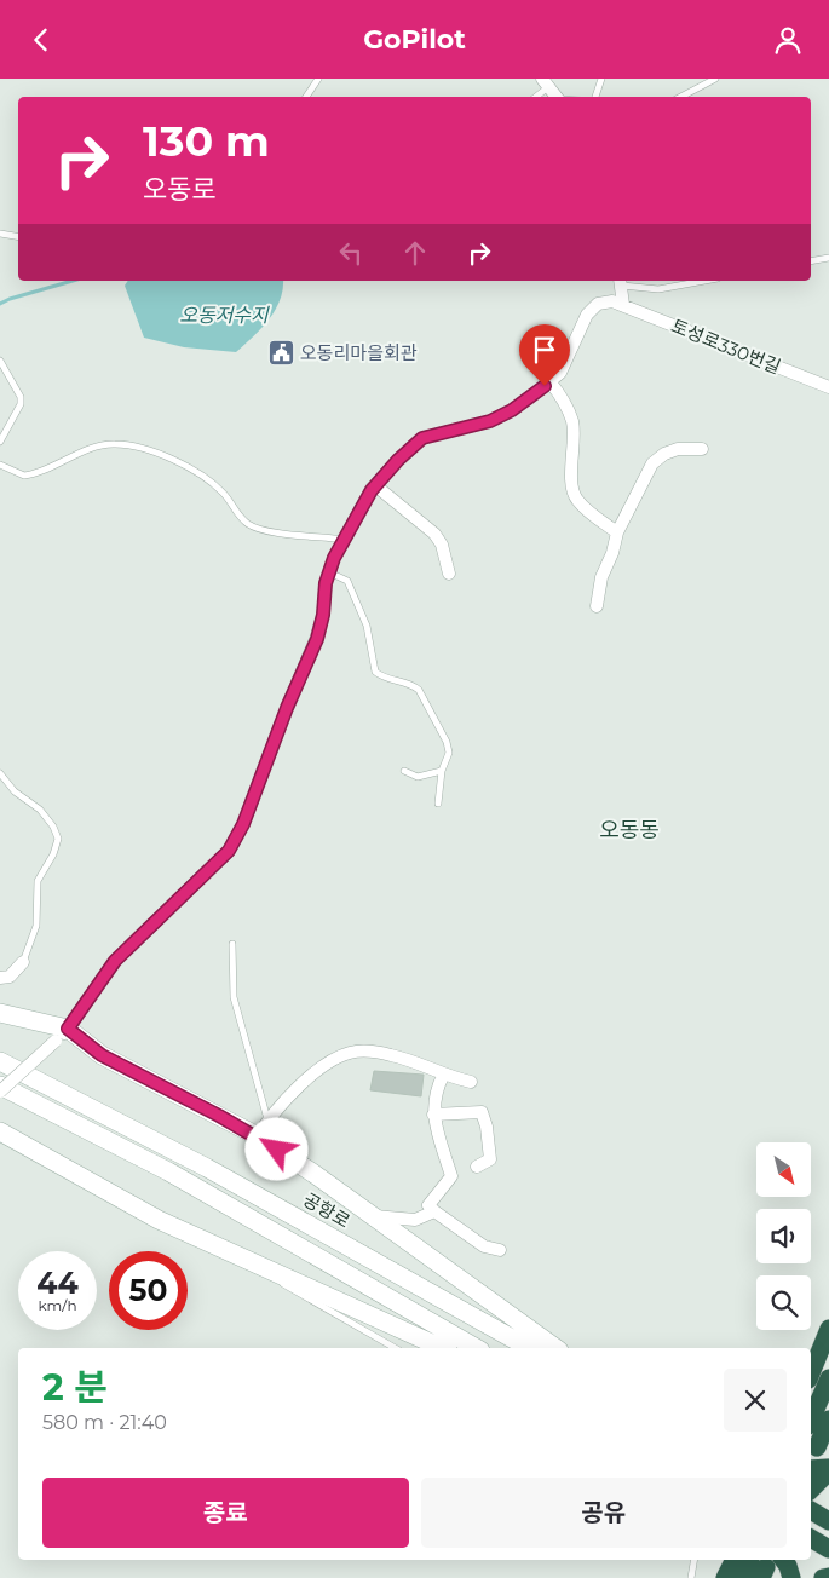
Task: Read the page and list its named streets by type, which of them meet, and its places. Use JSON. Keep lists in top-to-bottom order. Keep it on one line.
{"streets":{"main road":["공항로"],"street":["토성로330번길"]},"districts":["오동동"],"water":["오동저수지"],"places":{"public building":["오동리마을회관"]},"north":"bottom right","page":{"header":"GoPilot","turn":["130 m","오동로"],"speed":"44 km/h","limit":"50","heading":["2 분","580 m · 21:40"],"buttons":["종료","공유"]}}
